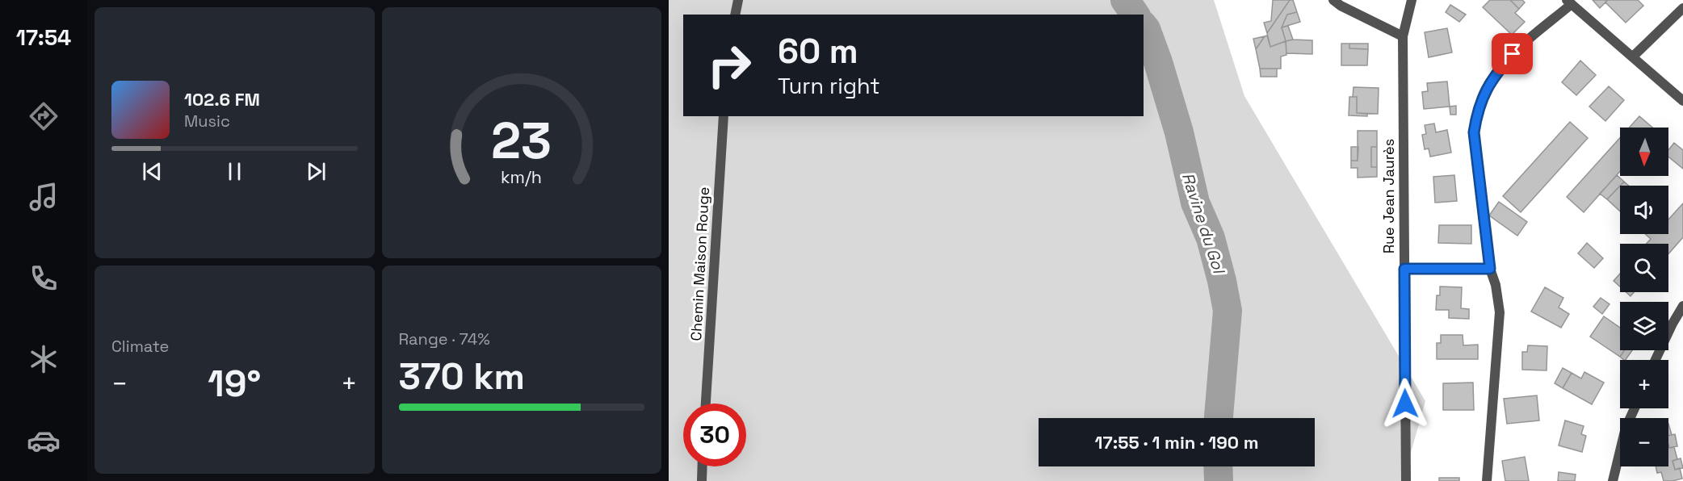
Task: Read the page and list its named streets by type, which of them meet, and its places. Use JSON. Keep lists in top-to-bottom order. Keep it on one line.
{"streets":{"street":["Rue Jean Jaurès","Chemin Maison Rouge"]},"water":["Ravine du Gol"],"north":"bottom","page":{"tabs":"17:54","turn":["60 m","Turn right"],"song":["102.6 FM","Music"],"map_buttons":["+","−"],"tile":["Climate",["Range · 74%","370 km"]],"heat":["−","19°","+"],"limit":"30","trip":"17:55 · 1 min · 190 m","gauge":["23","km/h"]}}
